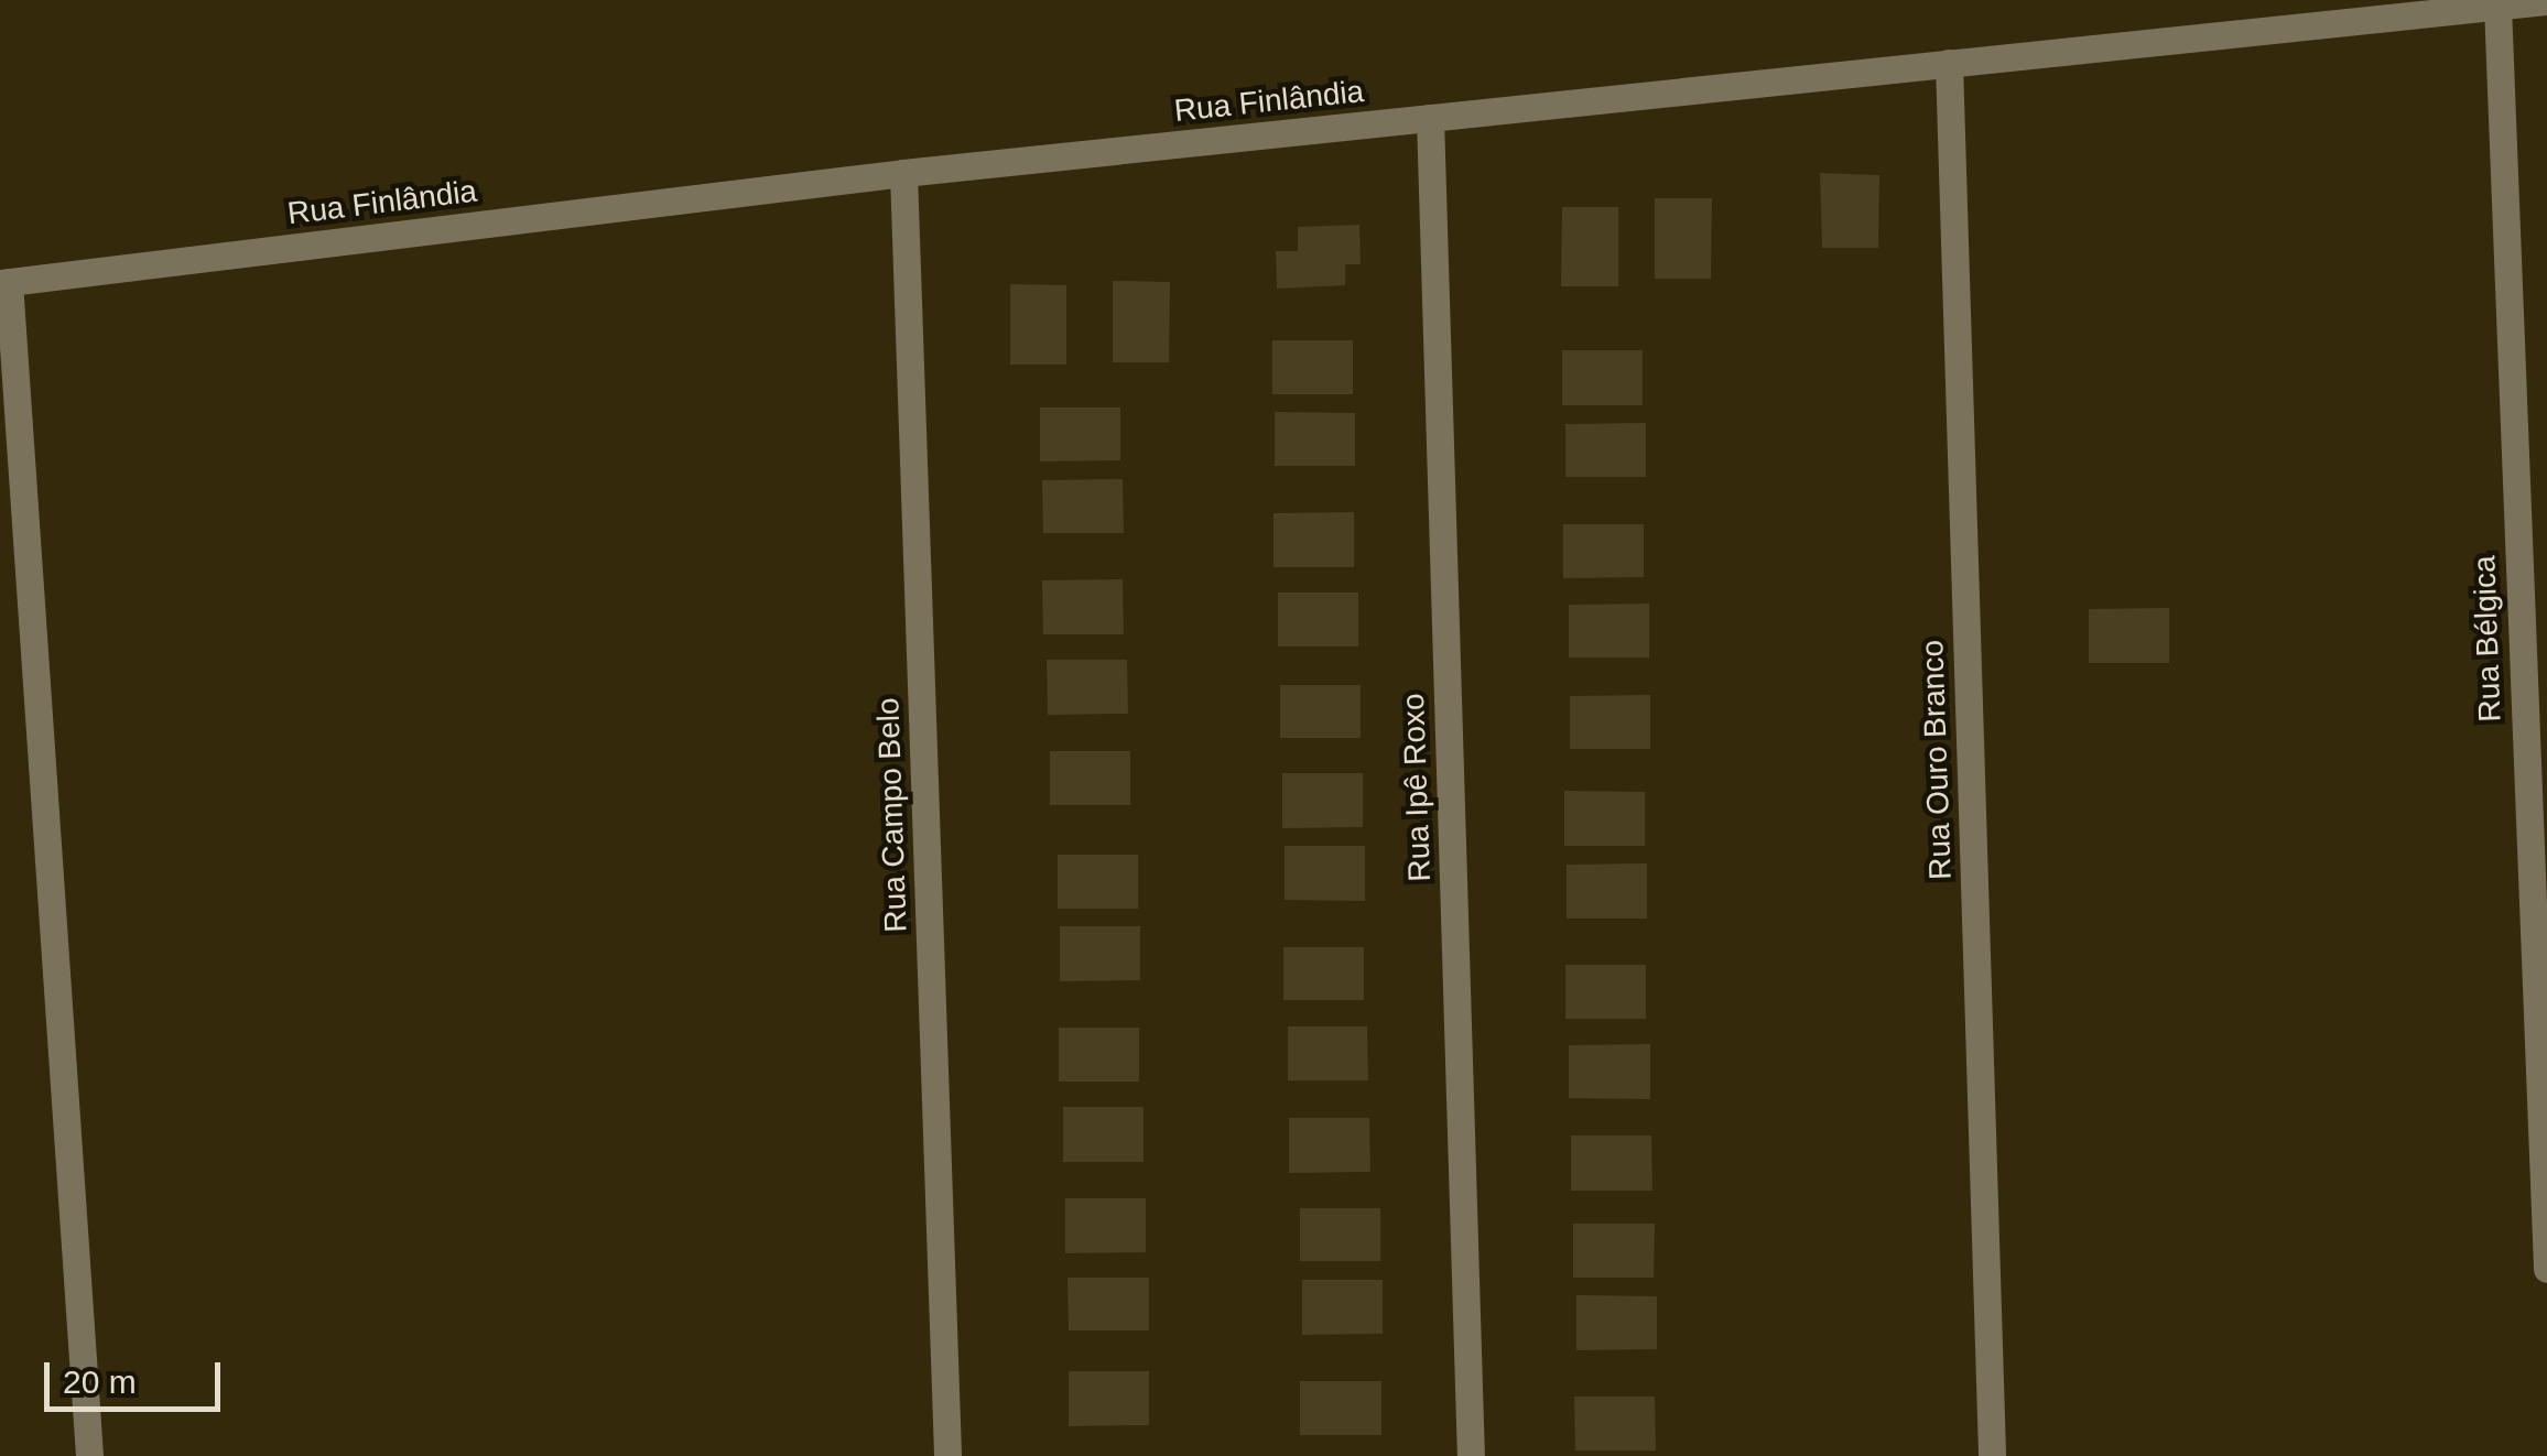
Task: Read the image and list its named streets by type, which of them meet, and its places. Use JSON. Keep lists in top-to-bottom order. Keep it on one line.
{"streets":{"street":["Rua Finlândia","Rua Bélgica","Rua Ouro Branco","Rua Ipê Roxo","Rua Campo Belo"]},"crossings":[["Rua Finlândia","Rua Bélgica"],["Rua Finlândia","Rua Ouro Branco"],["Rua Finlândia","Rua Ipê Roxo"],["Rua Finlândia","Rua Campo Belo"]],"scale_bar":"20 m"}
